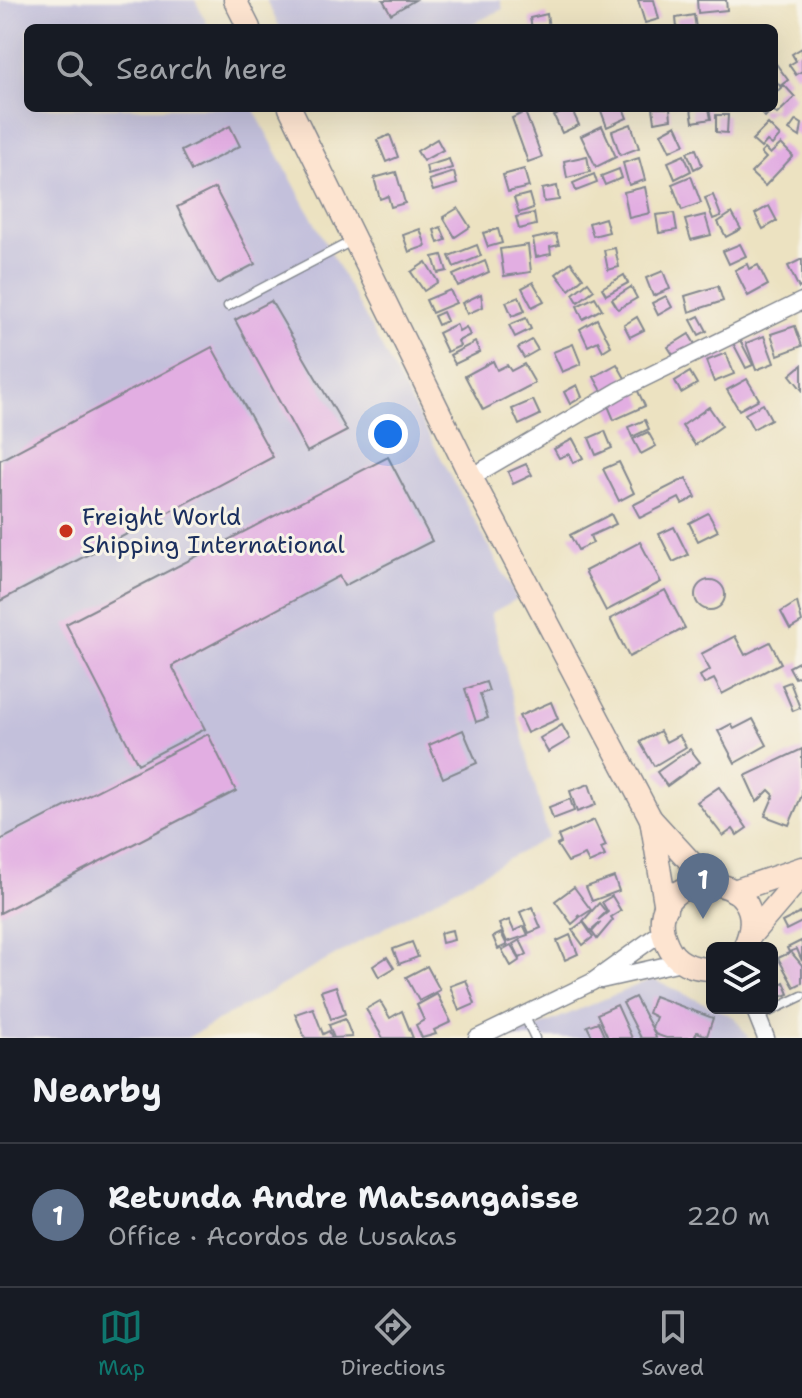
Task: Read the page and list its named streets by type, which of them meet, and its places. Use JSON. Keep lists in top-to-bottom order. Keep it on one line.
{"places":["Freight World Shipping International"],"page":{"search":"Search here","pins":"1","heading":"Nearby","list":[{"mark":"1","name":"Retunda Andre Matsangaisse","note":"Office · Acordos de Lusakas","value":"220 m"}],"nav":["Map","Directions","Saved"]}}
